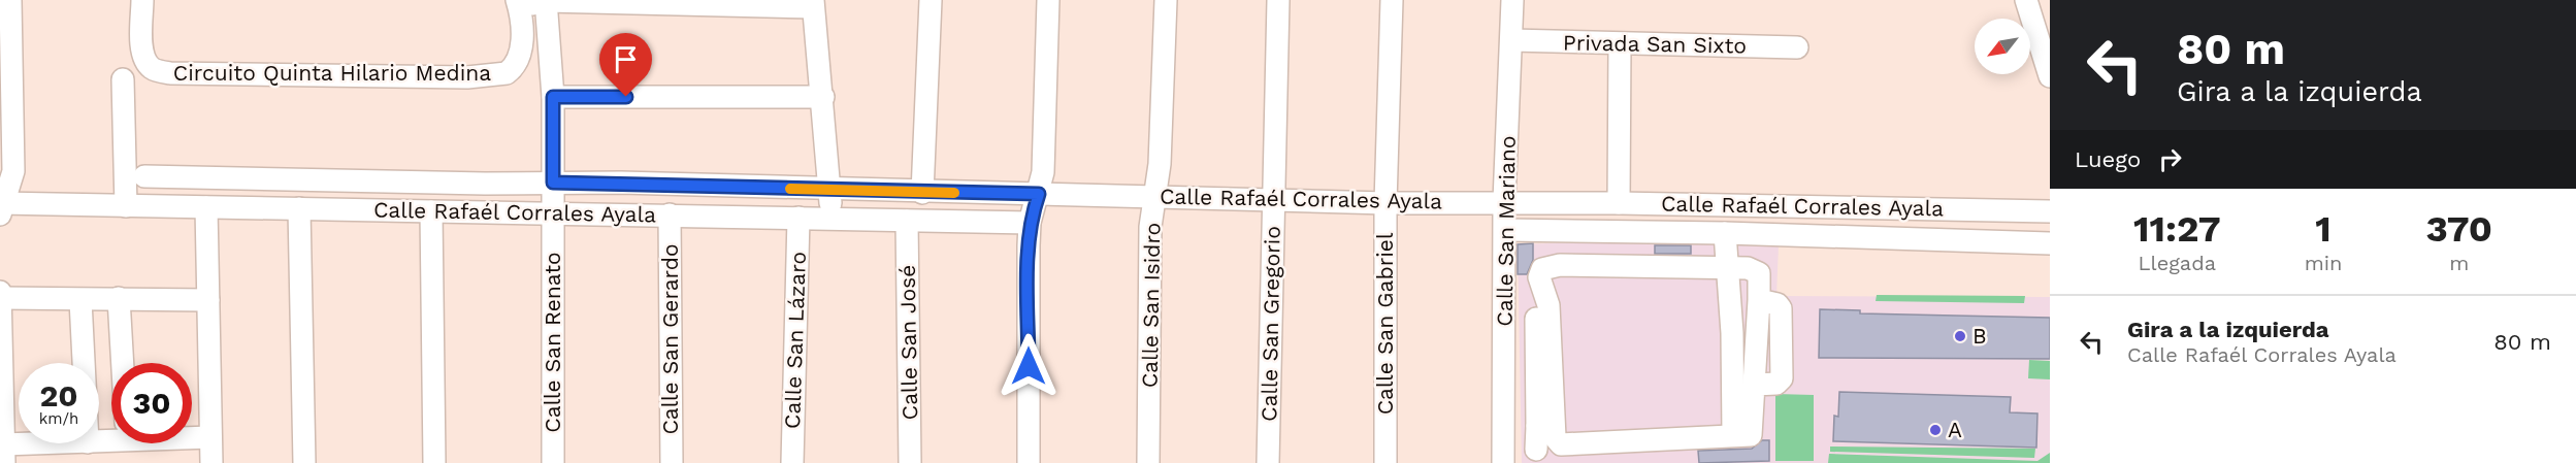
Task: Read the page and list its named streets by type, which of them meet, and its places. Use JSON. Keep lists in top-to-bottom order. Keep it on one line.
{"streets":{"street":["Privada San Sixto","Circuito Quinta Hilario Medina","Calle Rafaél Corrales Ayala","Calle San Mariano","Calle San Isidro","Calle San Gregorio","Calle San Gabriel","Calle San Gerardo","Calle San Lázaro","Calle San Renato","Calle San José"]},"crossings":[["Privada San Sixto","Calle San Mariano"],["Circuito Quinta Hilario Medina","Calle San Renato"],["Calle Rafaél Corrales Ayala","Calle San Mariano"],["Calle Rafaél Corrales Ayala","Calle San Isidro"],["Calle Rafaél Corrales Ayala","Calle San Gregorio"],["Calle Rafaél Corrales Ayala","Calle San Gabriel"],["Calle Rafaél Corrales Ayala","Calle San Gerardo"],["Calle Rafaél Corrales Ayala","Calle San Lázaro"],["Calle Rafaél Corrales Ayala","Calle San Renato"],["Calle Rafaél Corrales Ayala","Calle San José"]],"places":["B","A"],"north":"bottom left","page":{"turn":["80 m","Gira a la izquierda"],"then":"Luego","eta":["11:27","Llegada","1","min","370","m"],"list":[{"name":"Gira a la izquierda","note":"Calle Rafaél Corrales Ayala","value":"80 m"}],"speed":"20 km/h","limit":"30"}}
